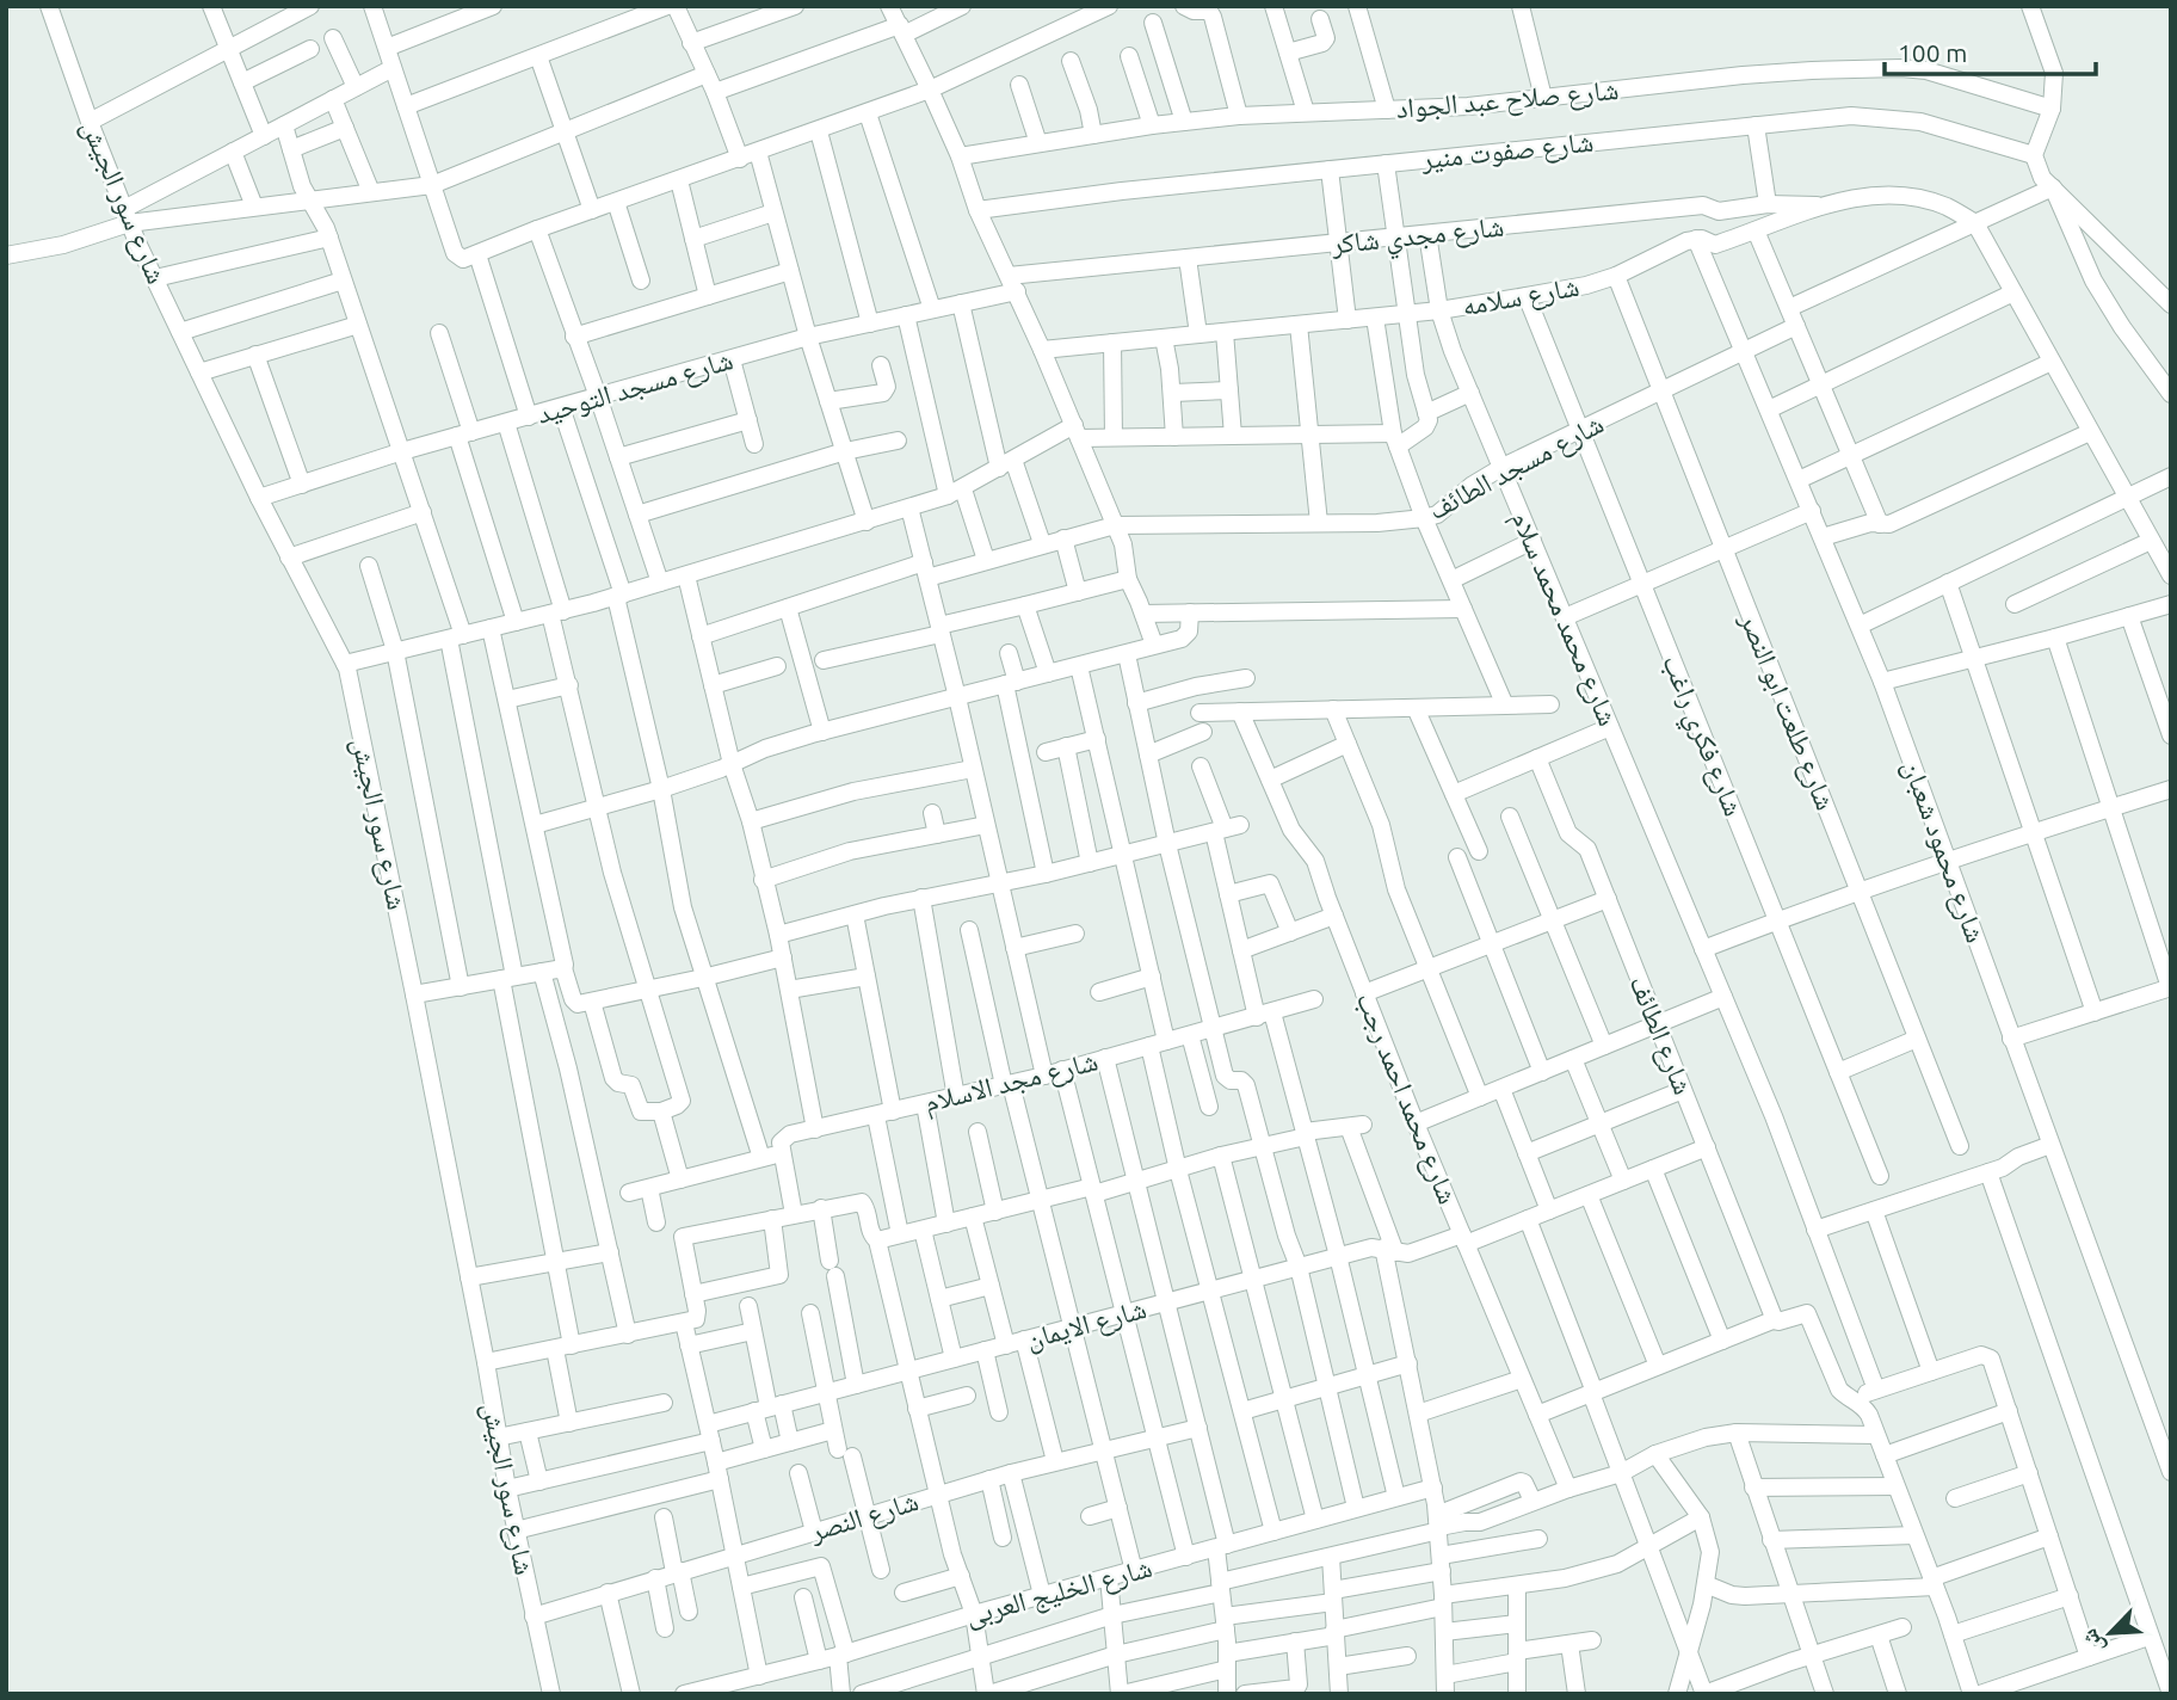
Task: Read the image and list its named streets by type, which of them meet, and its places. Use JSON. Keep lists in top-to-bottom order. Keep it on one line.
{"streets":{"street":["شارع صلاح عبد الجواد","شارع صفوت منير","شارع سور الجيش","شارع مجدي شاكر","شارع سلامه","شارع مسجد التوحيد","شارع مسجد الطائف","شارع محمد محمد سلام","شارع طلعت ابو النصر","شارع فكري راغب","شارع محمود شعبان","شارع الطائف","شارع مجد الاسلام","شارع محمد احمد رجب","شارع الايمان","شارع النصر","شارع الخليج العربى"]},"crossings":[["شارع سور الجيش","شارع مسجد التوحيد"],["شارع سور الجيش","شارع الايمان"],["شارع سور الجيش","شارع النصر"],["شارع مجدي شاكر","شارع سلامه"],["شارع مجدي شاكر","شارع مسجد التوحيد"],["شارع مجدي شاكر","شارع محمد محمد سلام"],["شارع سلامه","شارع محمد محمد سلام"],["شارع سلامه","شارع طلعت ابو النصر"],["شارع سلامه","شارع فكري راغب"],["شارع سلامه","شارع محمود شعبان"],["شارع مسجد الطائف","شارع محمد محمد سلام"],["شارع مسجد الطائف","شارع طلعت ابو النصر"],["شارع مسجد الطائف","شارع فكري راغب"],["شارع مسجد الطائف","شارع محمود شعبان"],["شارع الطائف","شارع الايمان"],["شارع محمد احمد رجب","شارع الايمان"]],"scale_bar":"100 m","north":"bottom left"}
